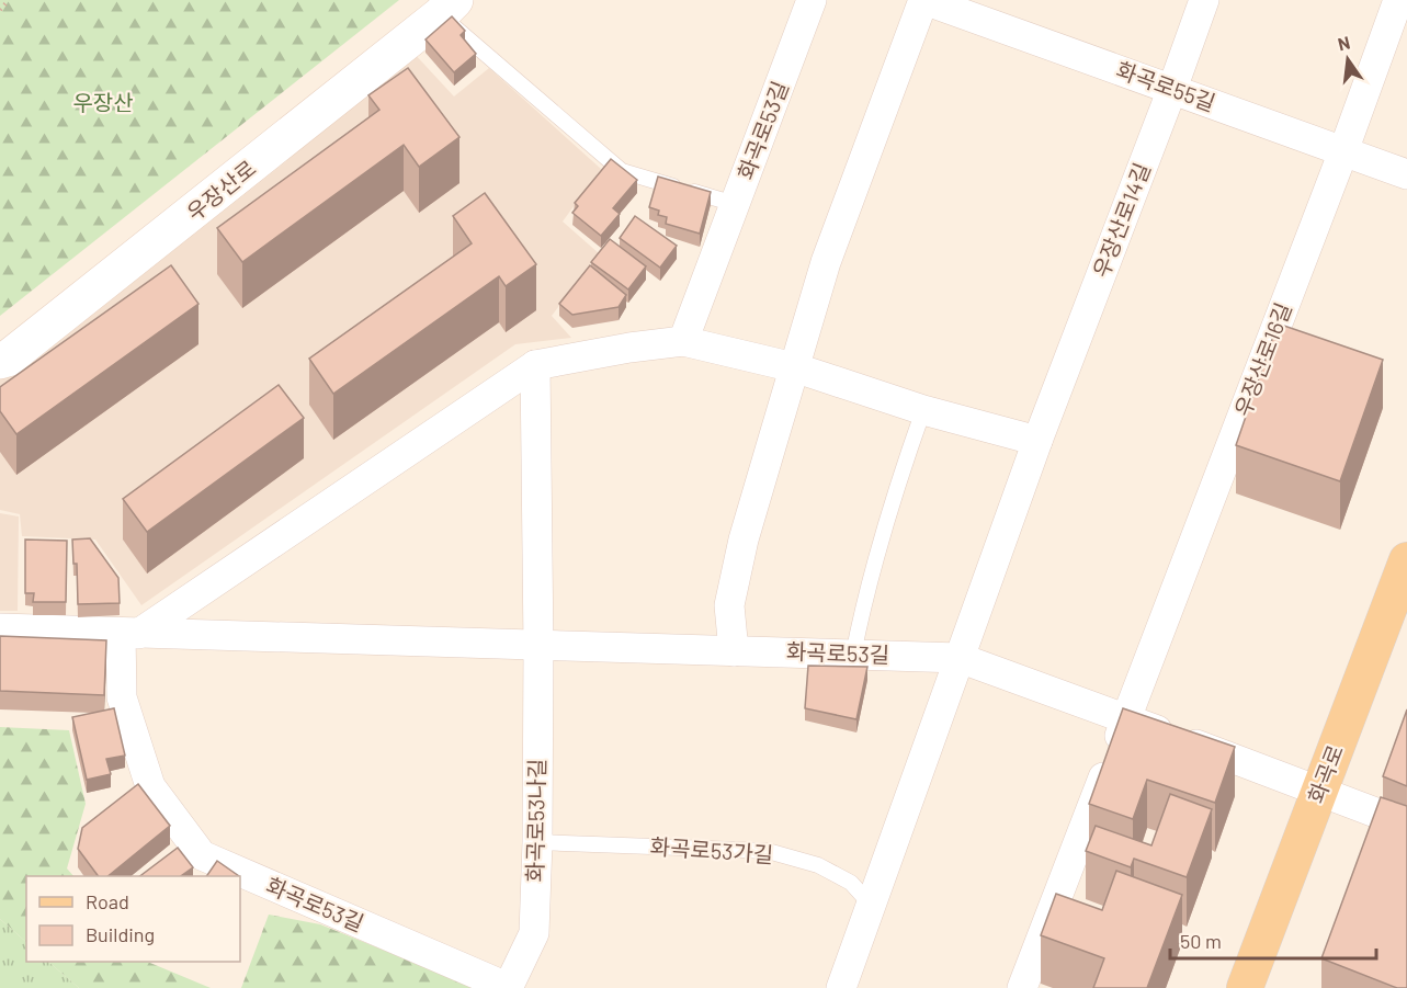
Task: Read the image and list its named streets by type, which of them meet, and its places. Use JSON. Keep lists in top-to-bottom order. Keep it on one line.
{"streets":{"main road":["화곡로"],"street":["화곡로55길","화곡로53길","우장산로","우장산로14길","우장산로16길","화곡로53나길"],"lane":["화곡로53가길"]},"crossings":[["화곡로55길","우장산로14길"],["화곡로55길","우장산로16길"],["화곡로53길","우장산로"],["화곡로53길","우장산로14길"],["화곡로53길","우장산로16길"],["화곡로53길","화곡로"],["화곡로53길","화곡로53나길"],["화곡로53나길","화곡로53가길"]],"parks":["우장산"],"legend":["Road","Building"],"scale_bar":"50 m","north":"top"}
